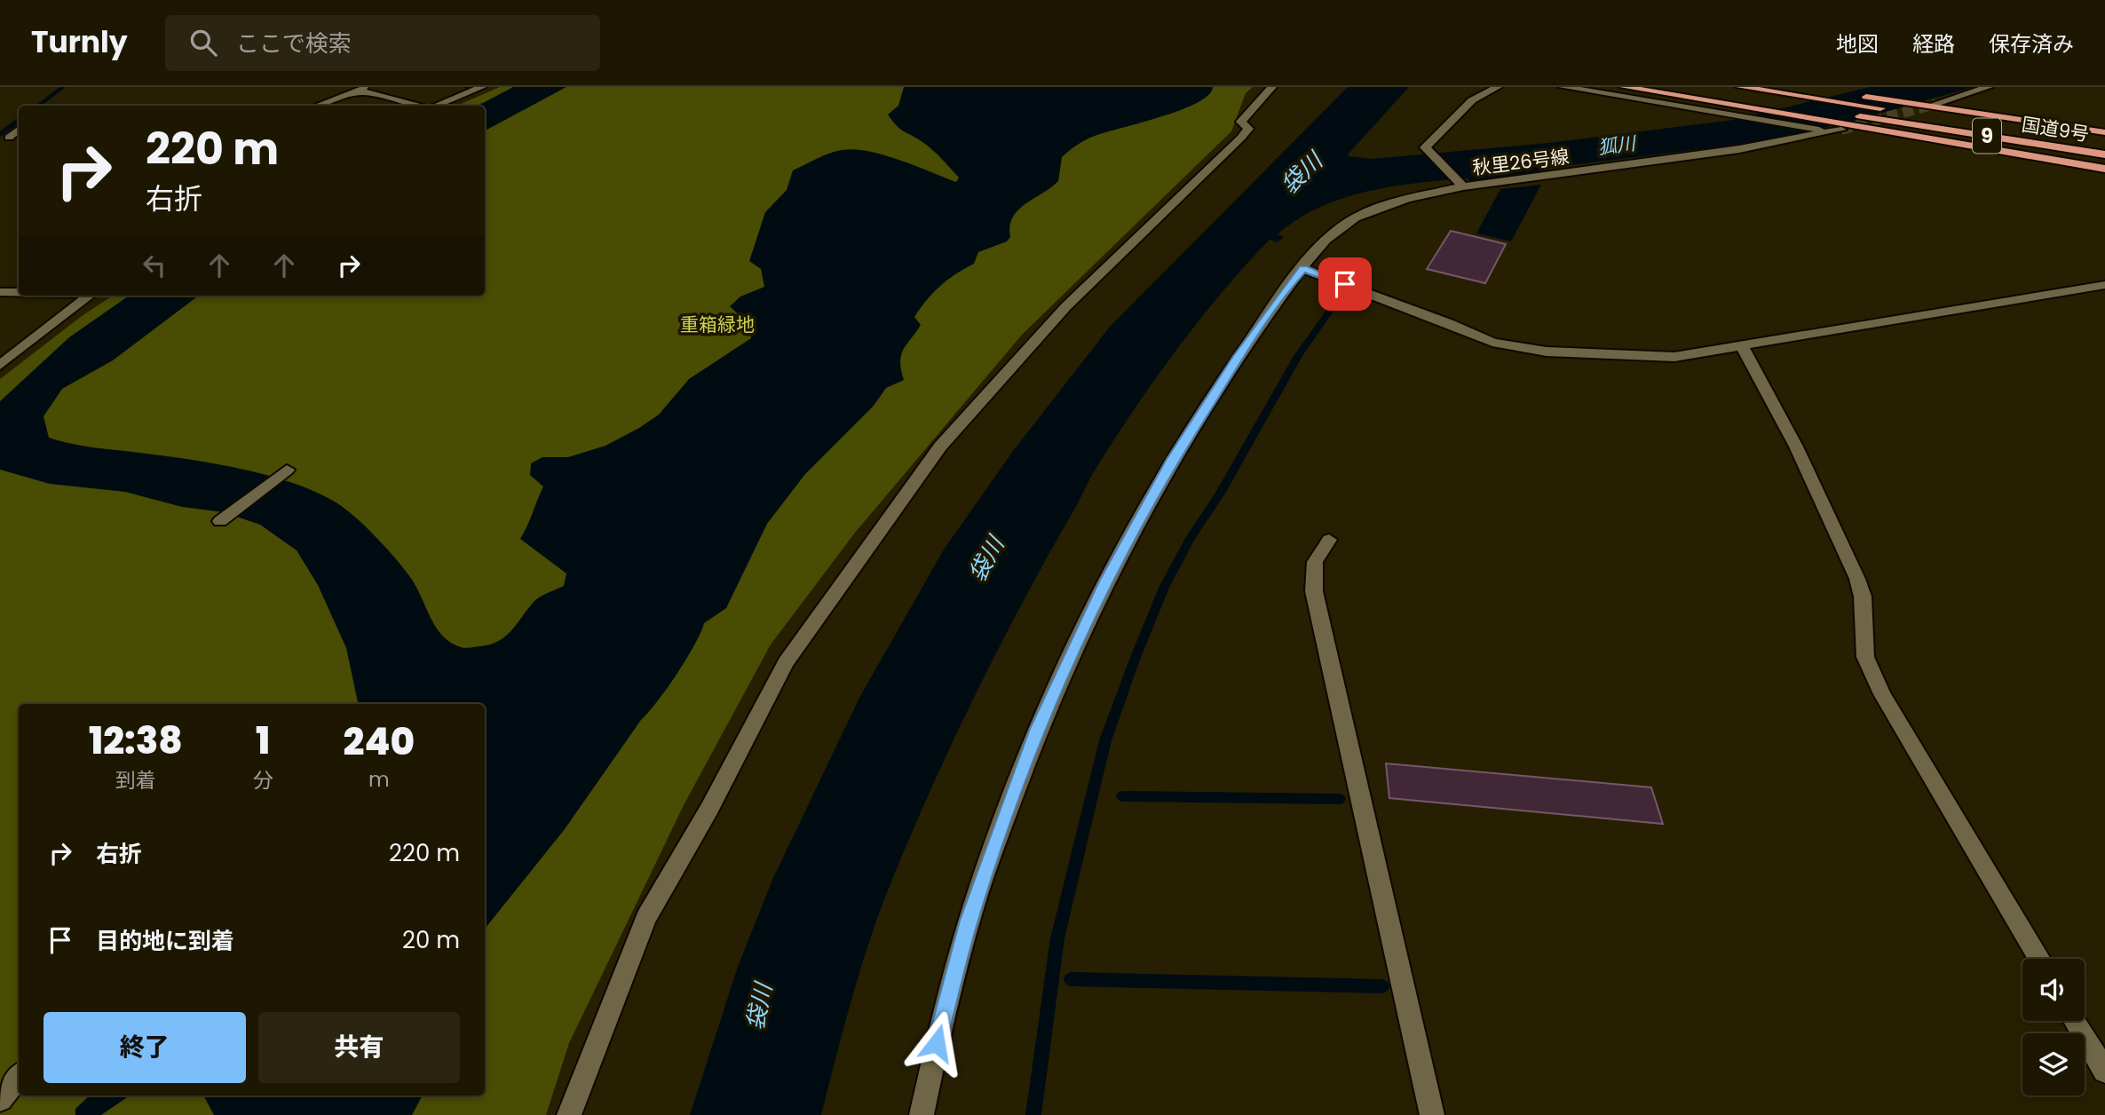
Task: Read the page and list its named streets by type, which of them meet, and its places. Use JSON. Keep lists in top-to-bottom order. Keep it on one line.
{"streets":{"highway":["国道9号","9"],"street":["秋里26号線"]},"water":["狐川","袋川"],"parks":["重箱緑地"],"page":{"header":"Turnly","search":"ここで検索","nav":["地図","経路","保存済み"],"turn":["220 m","右折"],"eta":["12:38","到着","1","分","240","m"],"list":[{"name":"右折","value":"220 m"},{"name":"目的地に到着","value":"20 m"}],"buttons":["終了","共有"]}}
